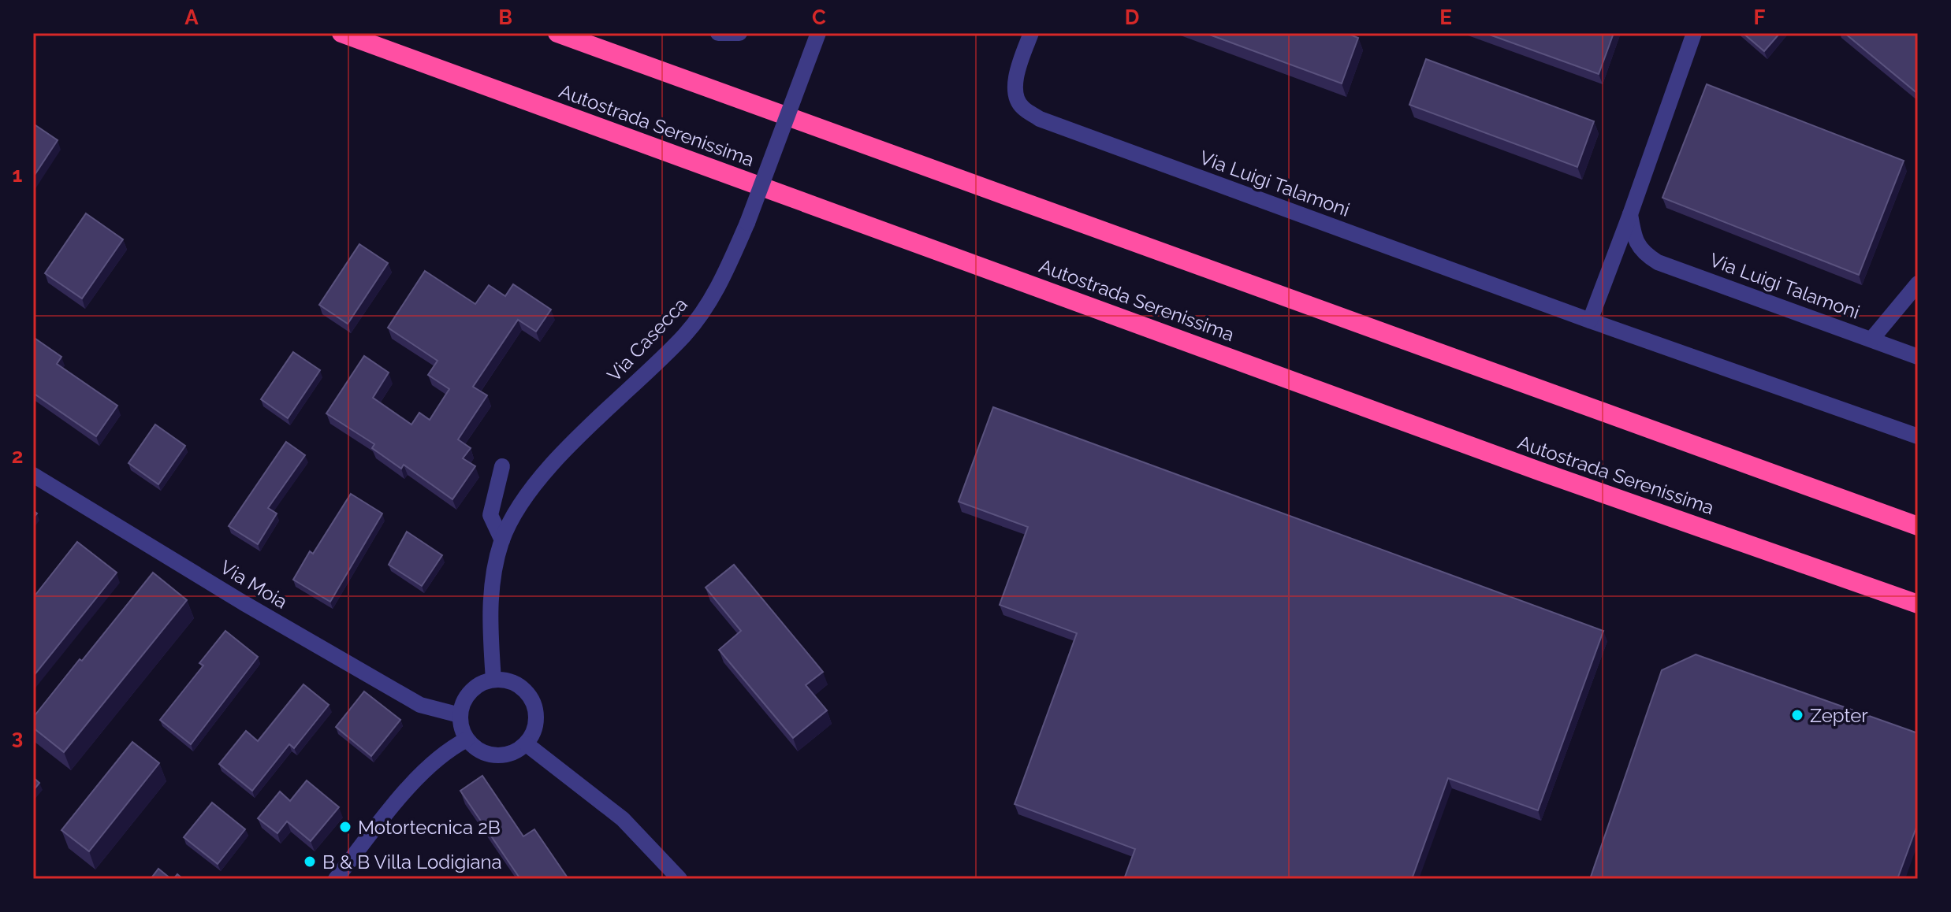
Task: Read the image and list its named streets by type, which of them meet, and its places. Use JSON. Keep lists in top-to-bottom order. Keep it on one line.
{"streets":{"highway":["Autostrada Serenissima"],"street":["Via Luigi Talamoni","Via Casecca","Via Moia"]},"crossings":[["Via Casecca","Via Moia"]],"places":["Zepter","Motortecnica 2B","B & B Villa Lodigiana"],"grid":{"columns":["A","B","C","D","E","F"],"rows":["1","2","3"]}}
